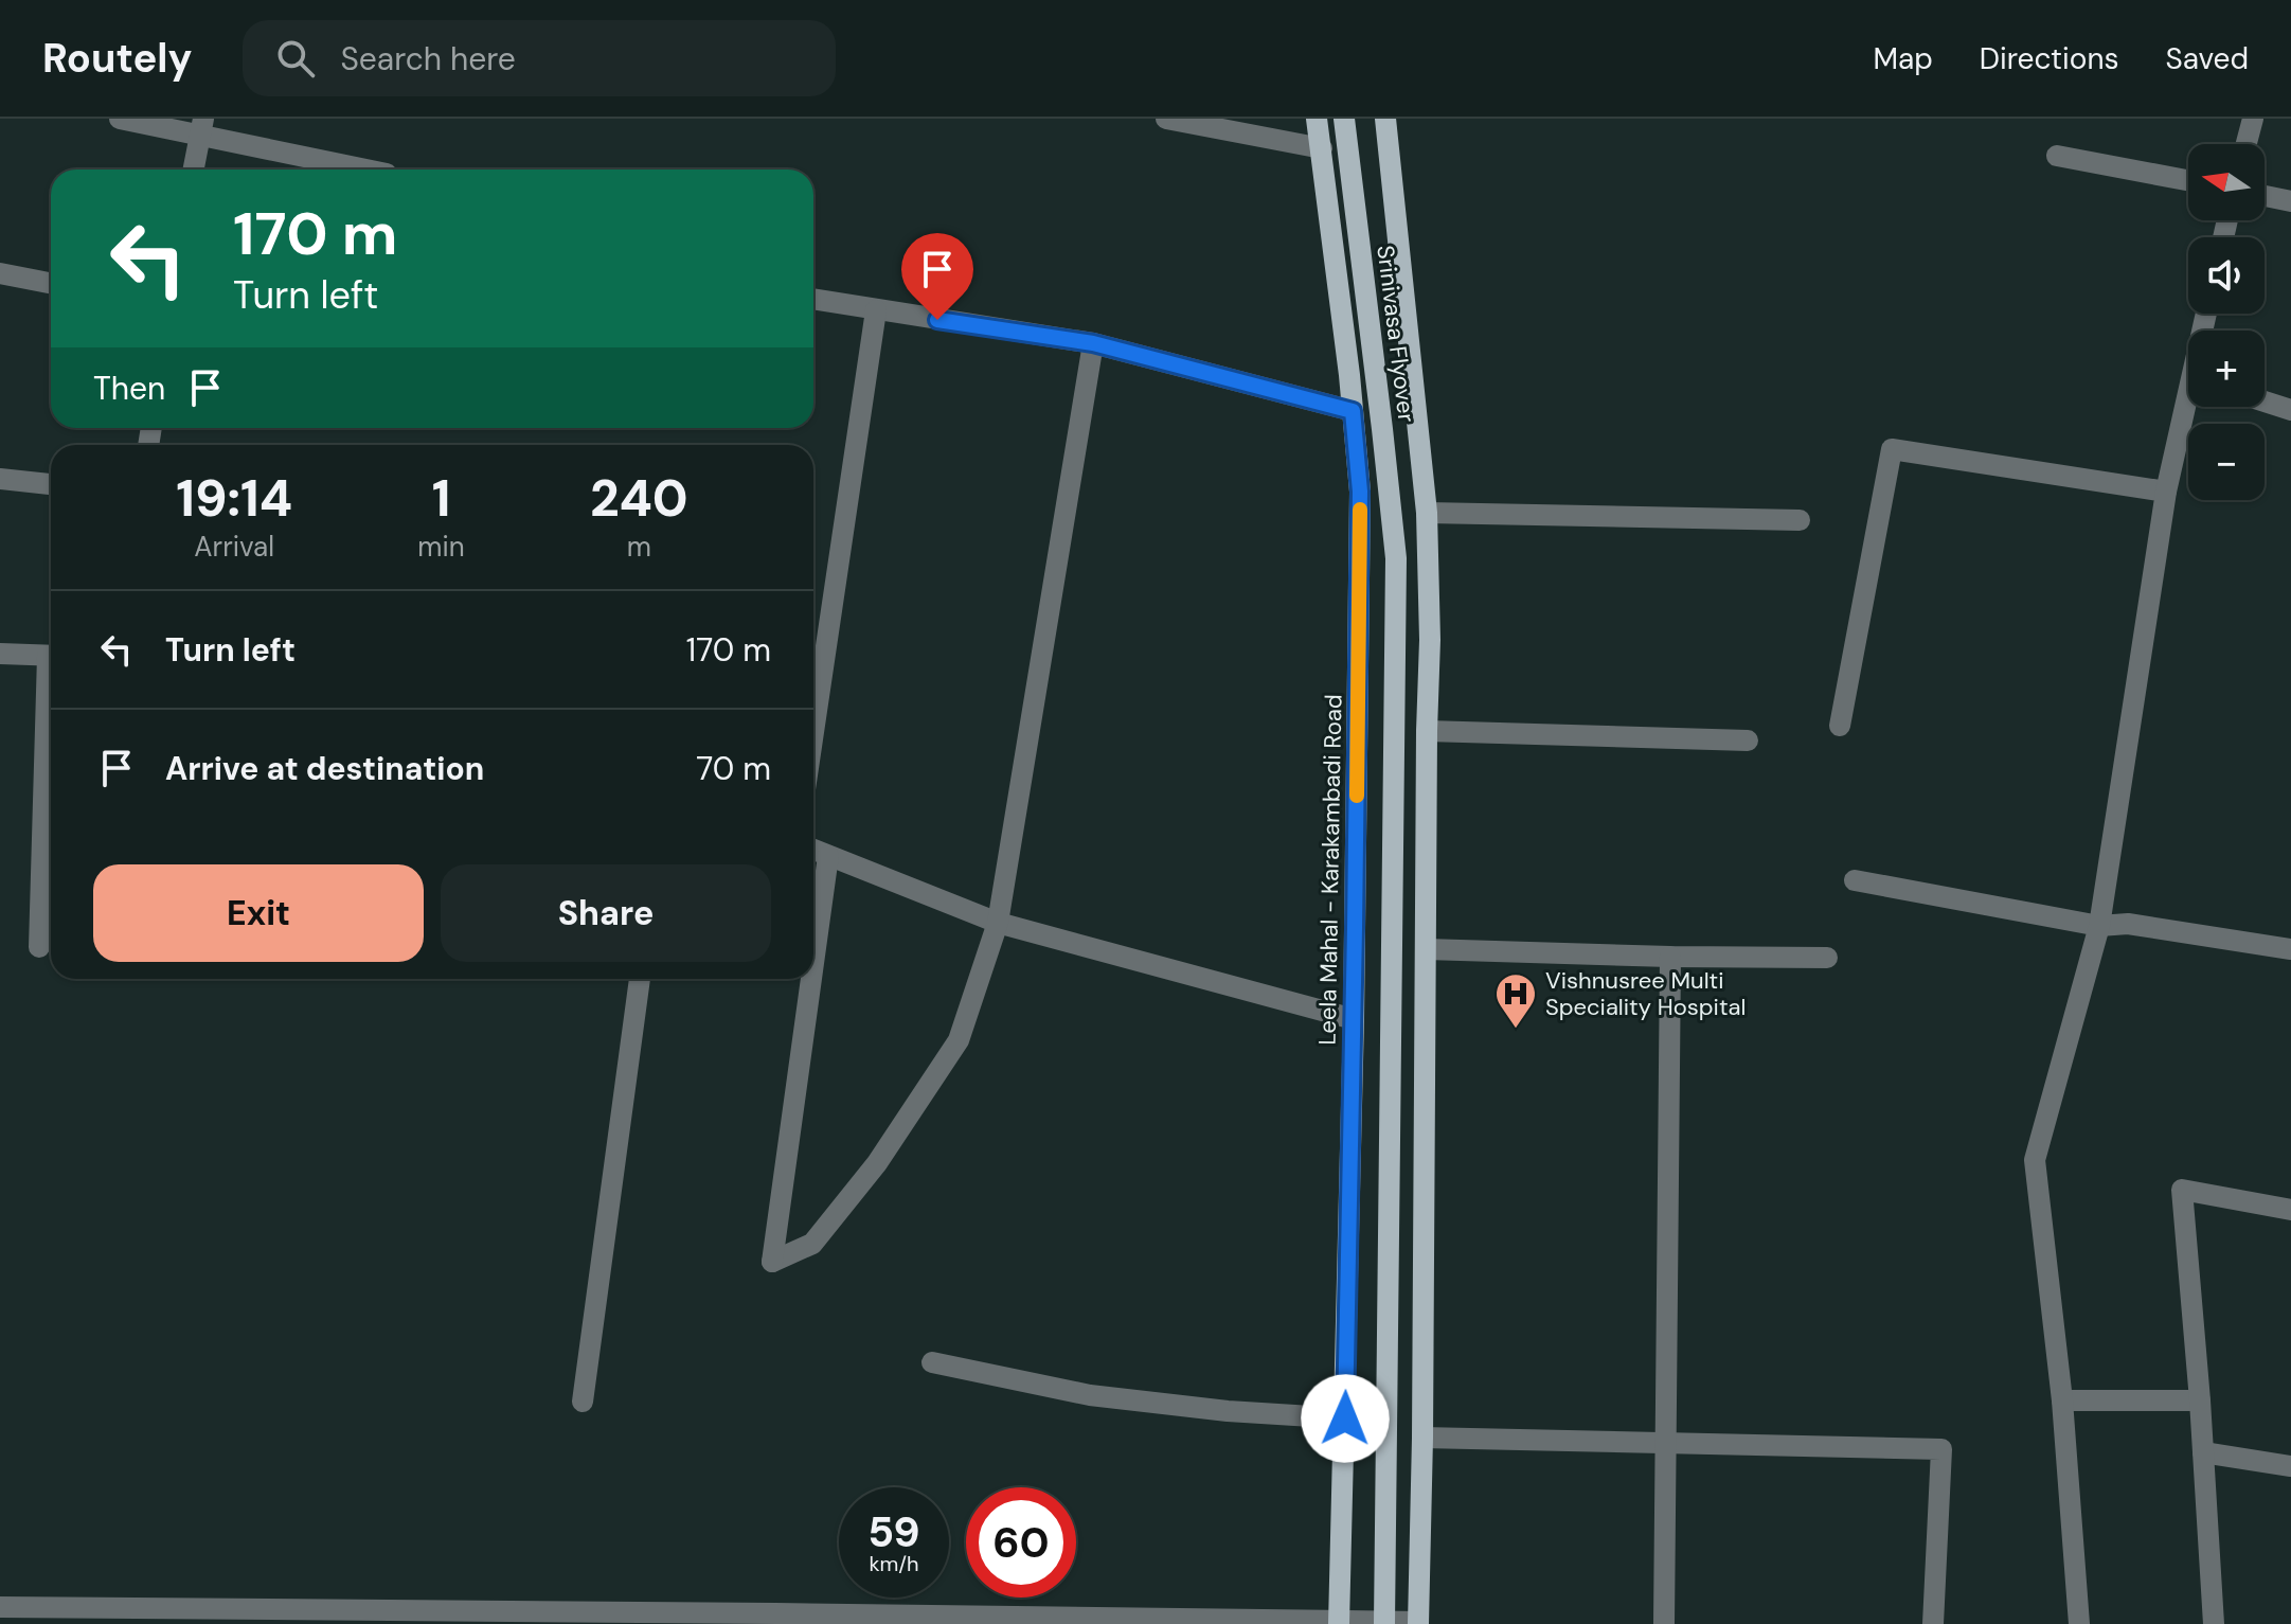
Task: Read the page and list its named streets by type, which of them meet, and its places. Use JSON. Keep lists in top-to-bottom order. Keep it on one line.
{"streets":{"main road":["Srinivasa Flyover","Leela Mahal - Karakambadi Road"]},"places":{"hospital":["Vishnusree Multi Speciality Hospital"]},"north":"left","page":{"header":"Routely","search":"Search here","nav":["Map","Directions","Saved"],"map_buttons":["+","−"],"turn":["170 m","Turn left"],"then":"Then","eta":["19:14","Arrival","1","min","240","m"],"list":[{"name":"Turn left","value":"170 m"},{"name":"Arrive at destination","value":"70 m"}],"buttons":["Exit","Share"],"speed":"59 km/h","limit":"60"}}
